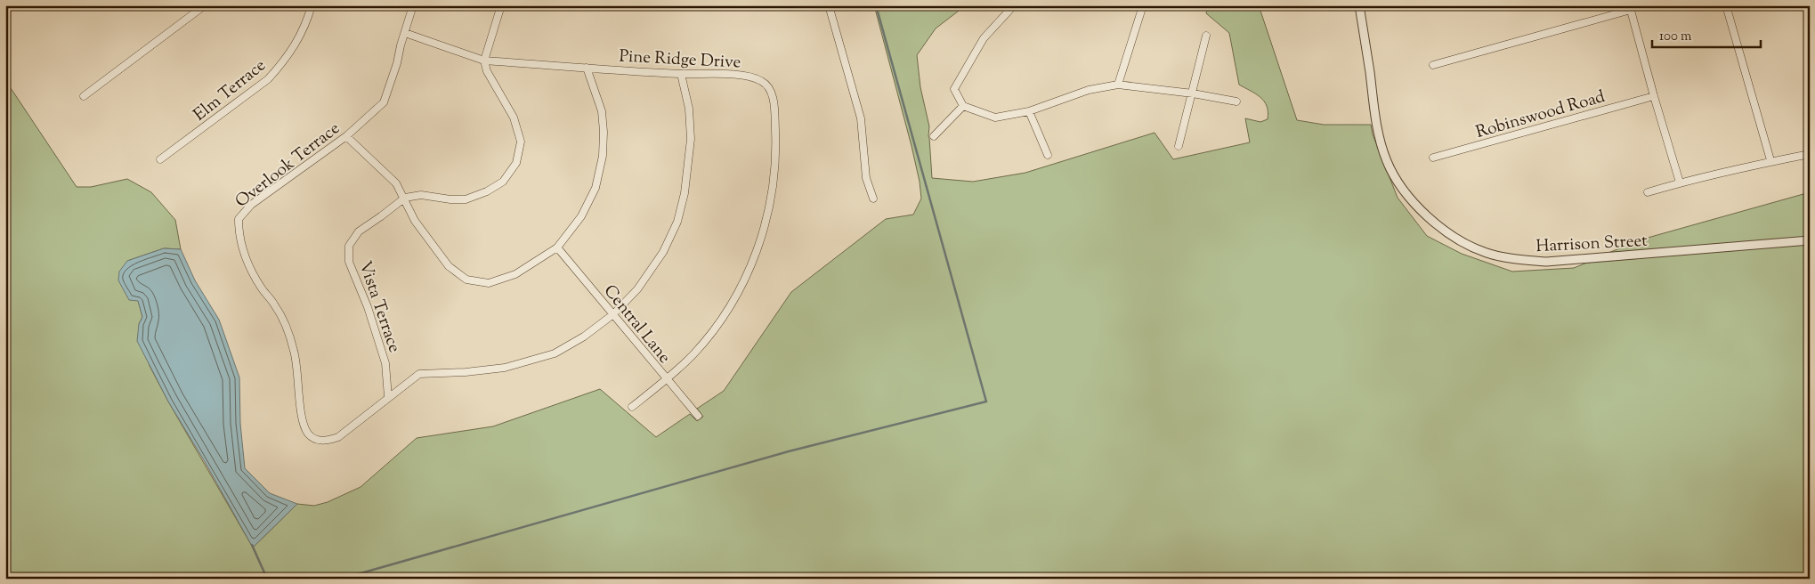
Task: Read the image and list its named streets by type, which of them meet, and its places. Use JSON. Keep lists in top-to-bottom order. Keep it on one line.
{"streets":{"street":["Pine Ridge Drive","Elm Terrace","Robinswood Road","Overlook Terrace","Harrison Street","Vista Terrace","Central Lane"]},"crossings":[["Pine Ridge Drive","Overlook Terrace"],["Pine Ridge Drive","Central Lane"],["Overlook Terrace","Vista Terrace"],["Overlook Terrace","Central Lane"]],"scale_bar":"100 m"}
